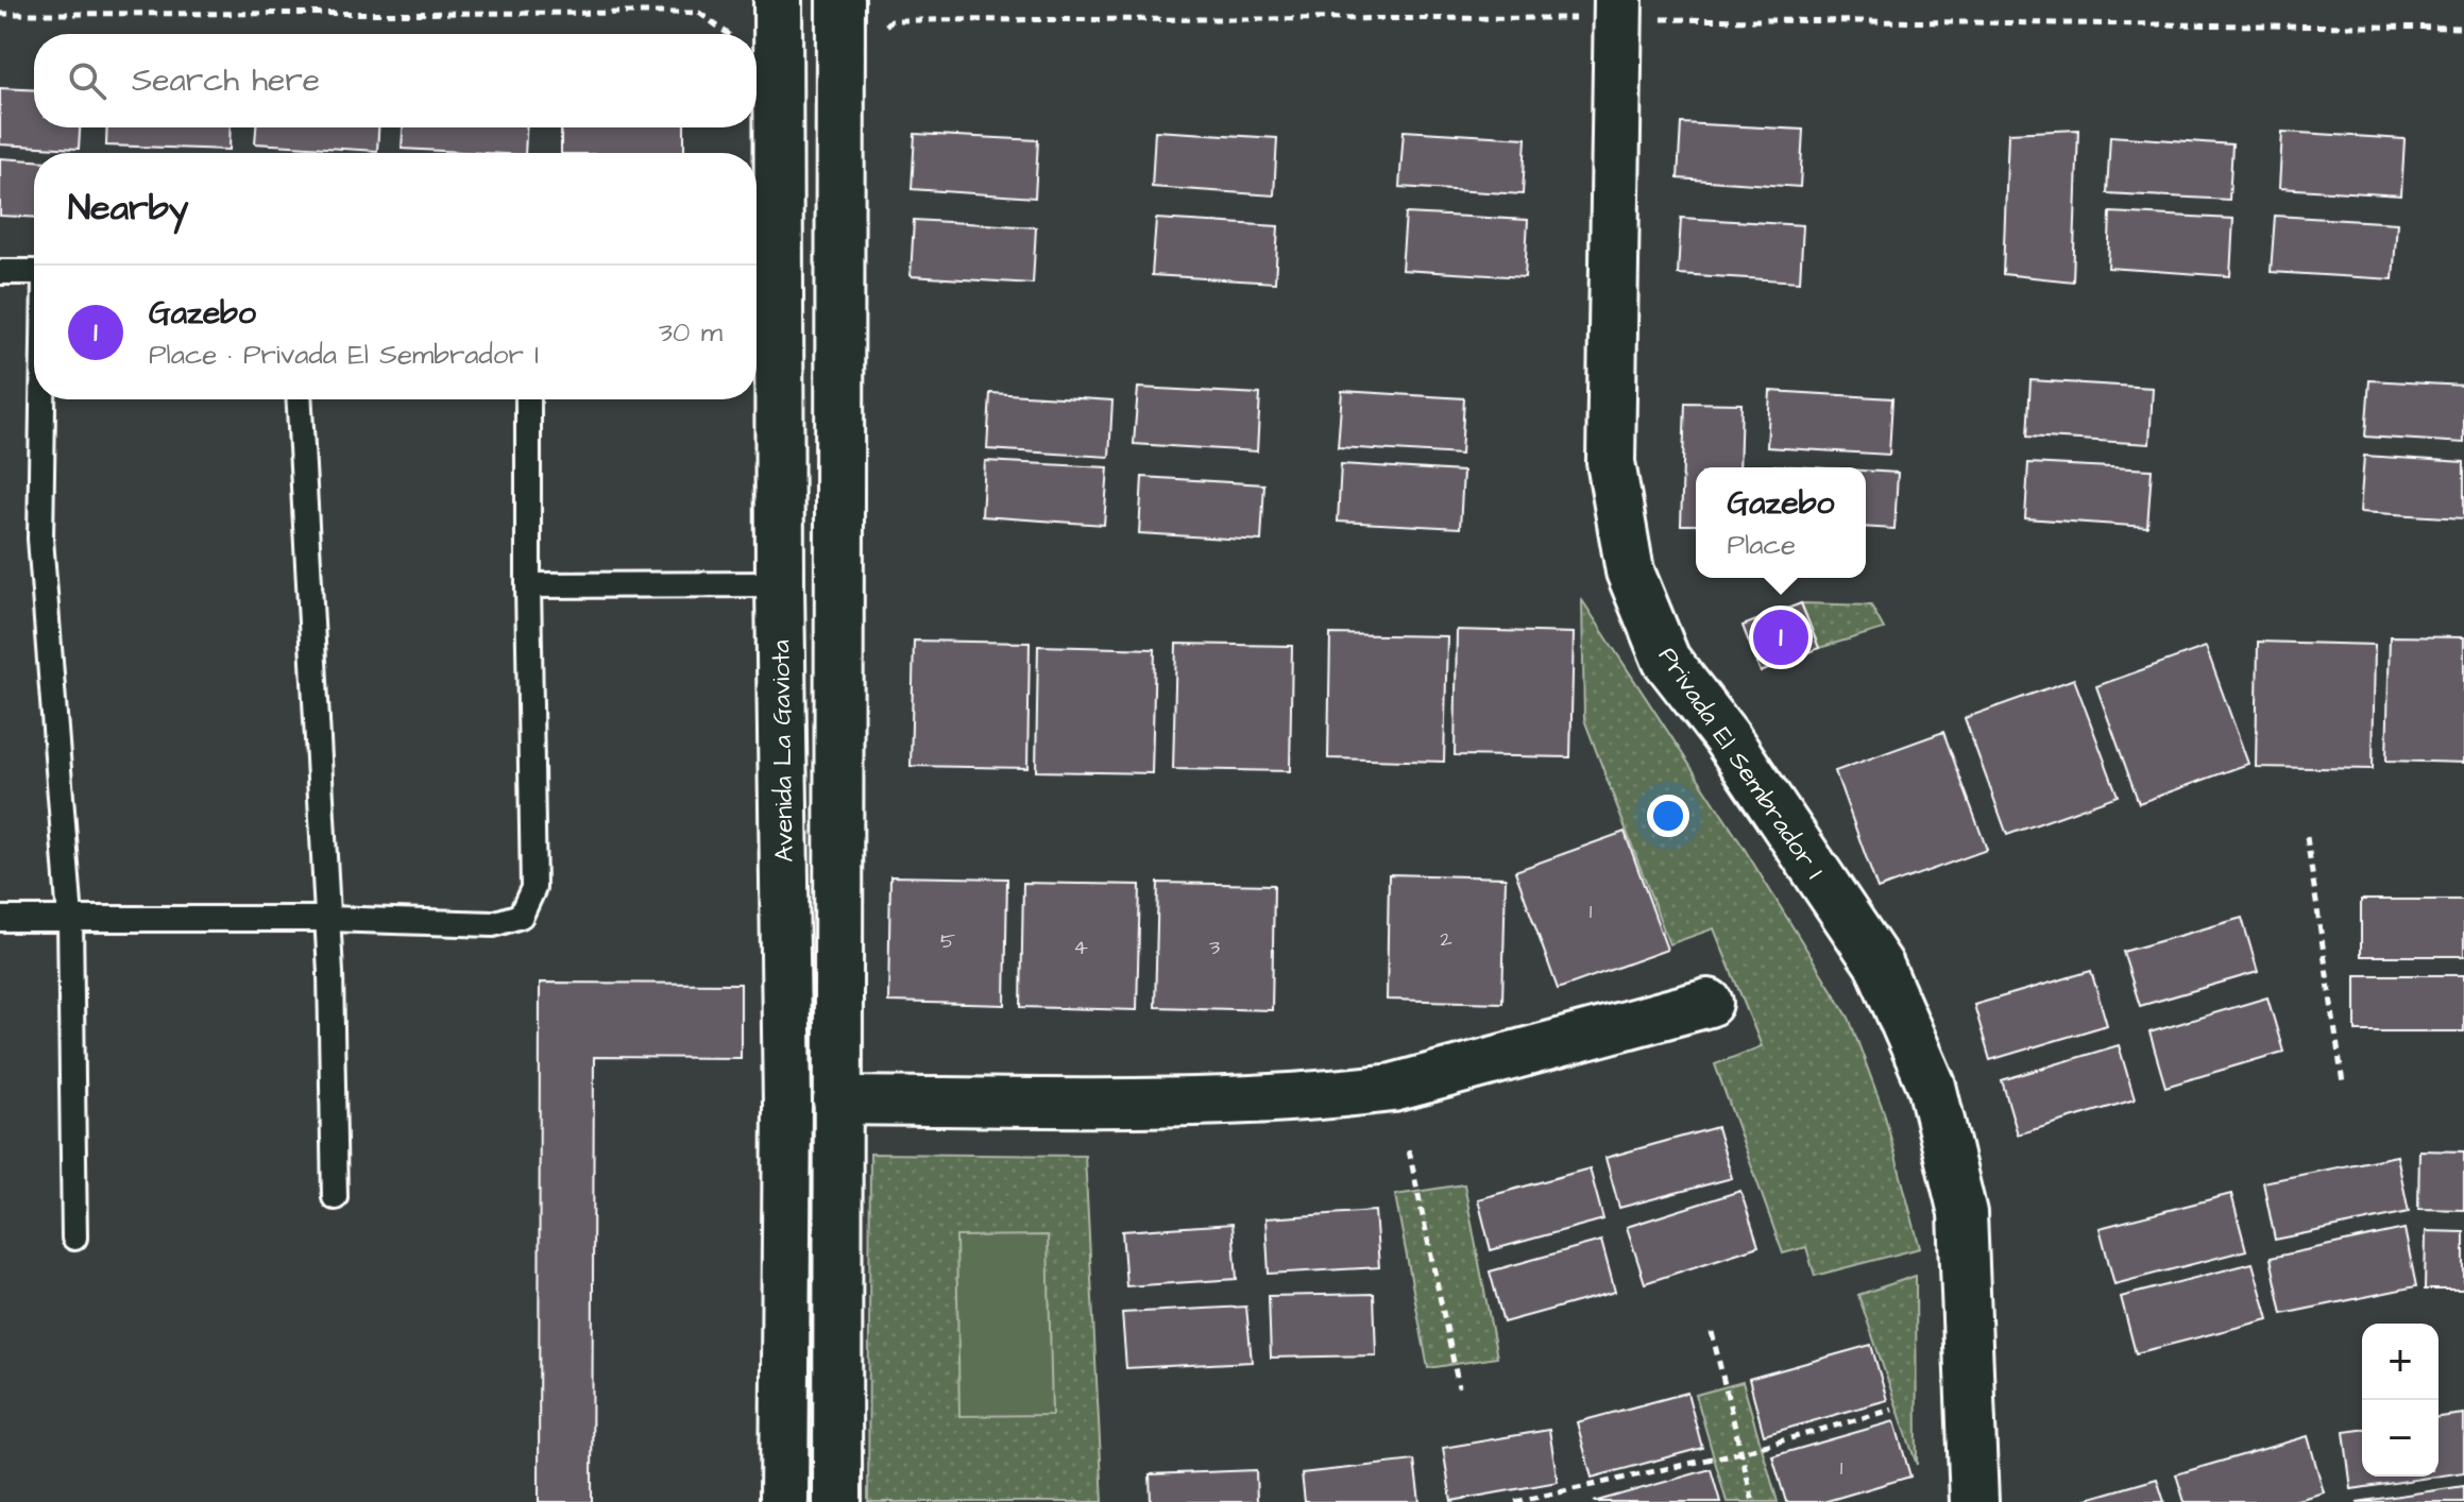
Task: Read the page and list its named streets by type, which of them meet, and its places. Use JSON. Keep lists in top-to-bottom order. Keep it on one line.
{"streets":{"street":["Avenida La Gaviota","Privada El Sembrador I"]},"house_numbers":["1","2","5","4","3","1"],"page":{"search":"Search here","heading":"Nearby","list":[{"mark":"1","name":"Gazebo","note":"Place · Privada El Sembrador I","value":"30 m"}],"popup":["Gazebo","Place"],"pins":"1","map_buttons":["+","−"]}}
